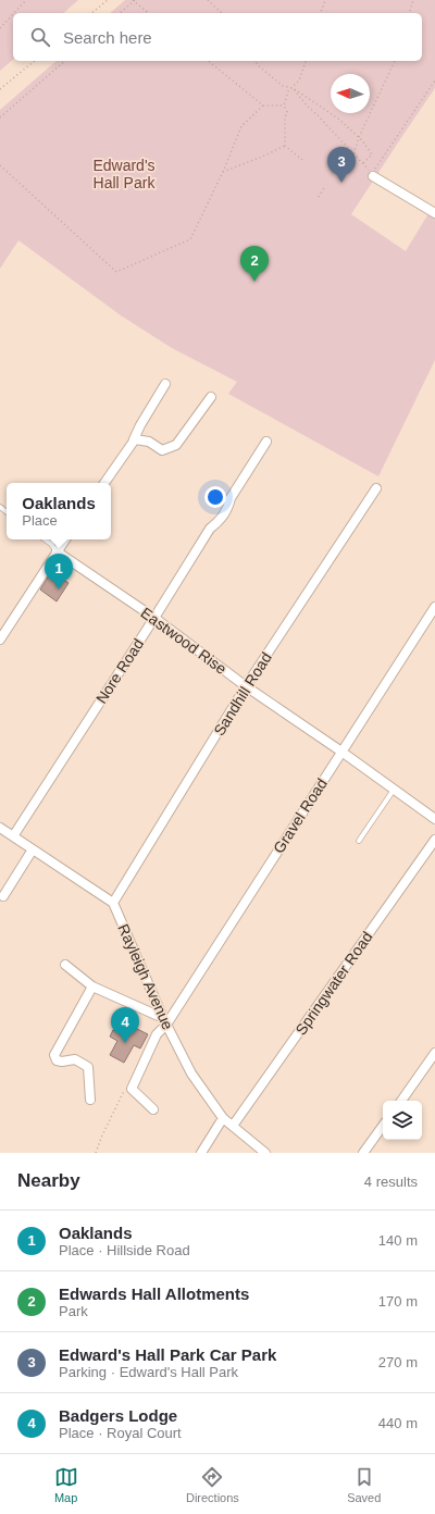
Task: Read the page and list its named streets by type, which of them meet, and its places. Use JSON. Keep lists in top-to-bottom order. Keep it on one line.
{"streets":{"street":["Eastwood Rise","Nore Road","Sandhill Road","Gravel Road","Rayleigh Avenue","Springwater Road"]},"crossings":[["Eastwood Rise","Nore Road"],["Eastwood Rise","Sandhill Road"],["Eastwood Rise","Gravel Road"],["Sandhill Road","Rayleigh Avenue"],["Gravel Road","Rayleigh Avenue"],["Rayleigh Avenue","Springwater Road"]],"parks":["Edward's Hall Park"],"north":"left","page":{"search":"Search here","pins":["3","2","1","4"],"popup":["Oaklands","Place"],"heading":["Nearby","4 results"],"list":[{"mark":"1","name":"Oaklands","note":"Place · Hillside Road","value":"140 m"},{"mark":"2","name":"Edwards Hall Allotments","note":"Park","value":"170 m"},{"mark":"3","name":"Edward's Hall Park Car Park","note":"Parking · Edward's Hall Park","value":"270 m"},{"mark":"4","name":"Badgers Lodge","note":"Place · Royal Court","value":"440 m"}],"nav":["Map","Directions","Saved"]}}
